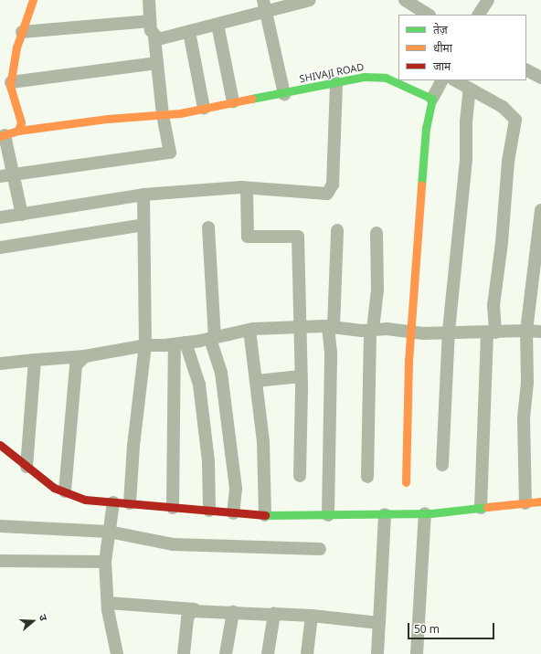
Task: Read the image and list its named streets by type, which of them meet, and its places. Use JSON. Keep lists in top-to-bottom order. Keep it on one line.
{"streets":{"street":["SHIVAJI ROAD"]},"legend":["तेज़","धीमा","जाम"],"scale_bar":"50 m","north":"right"}
